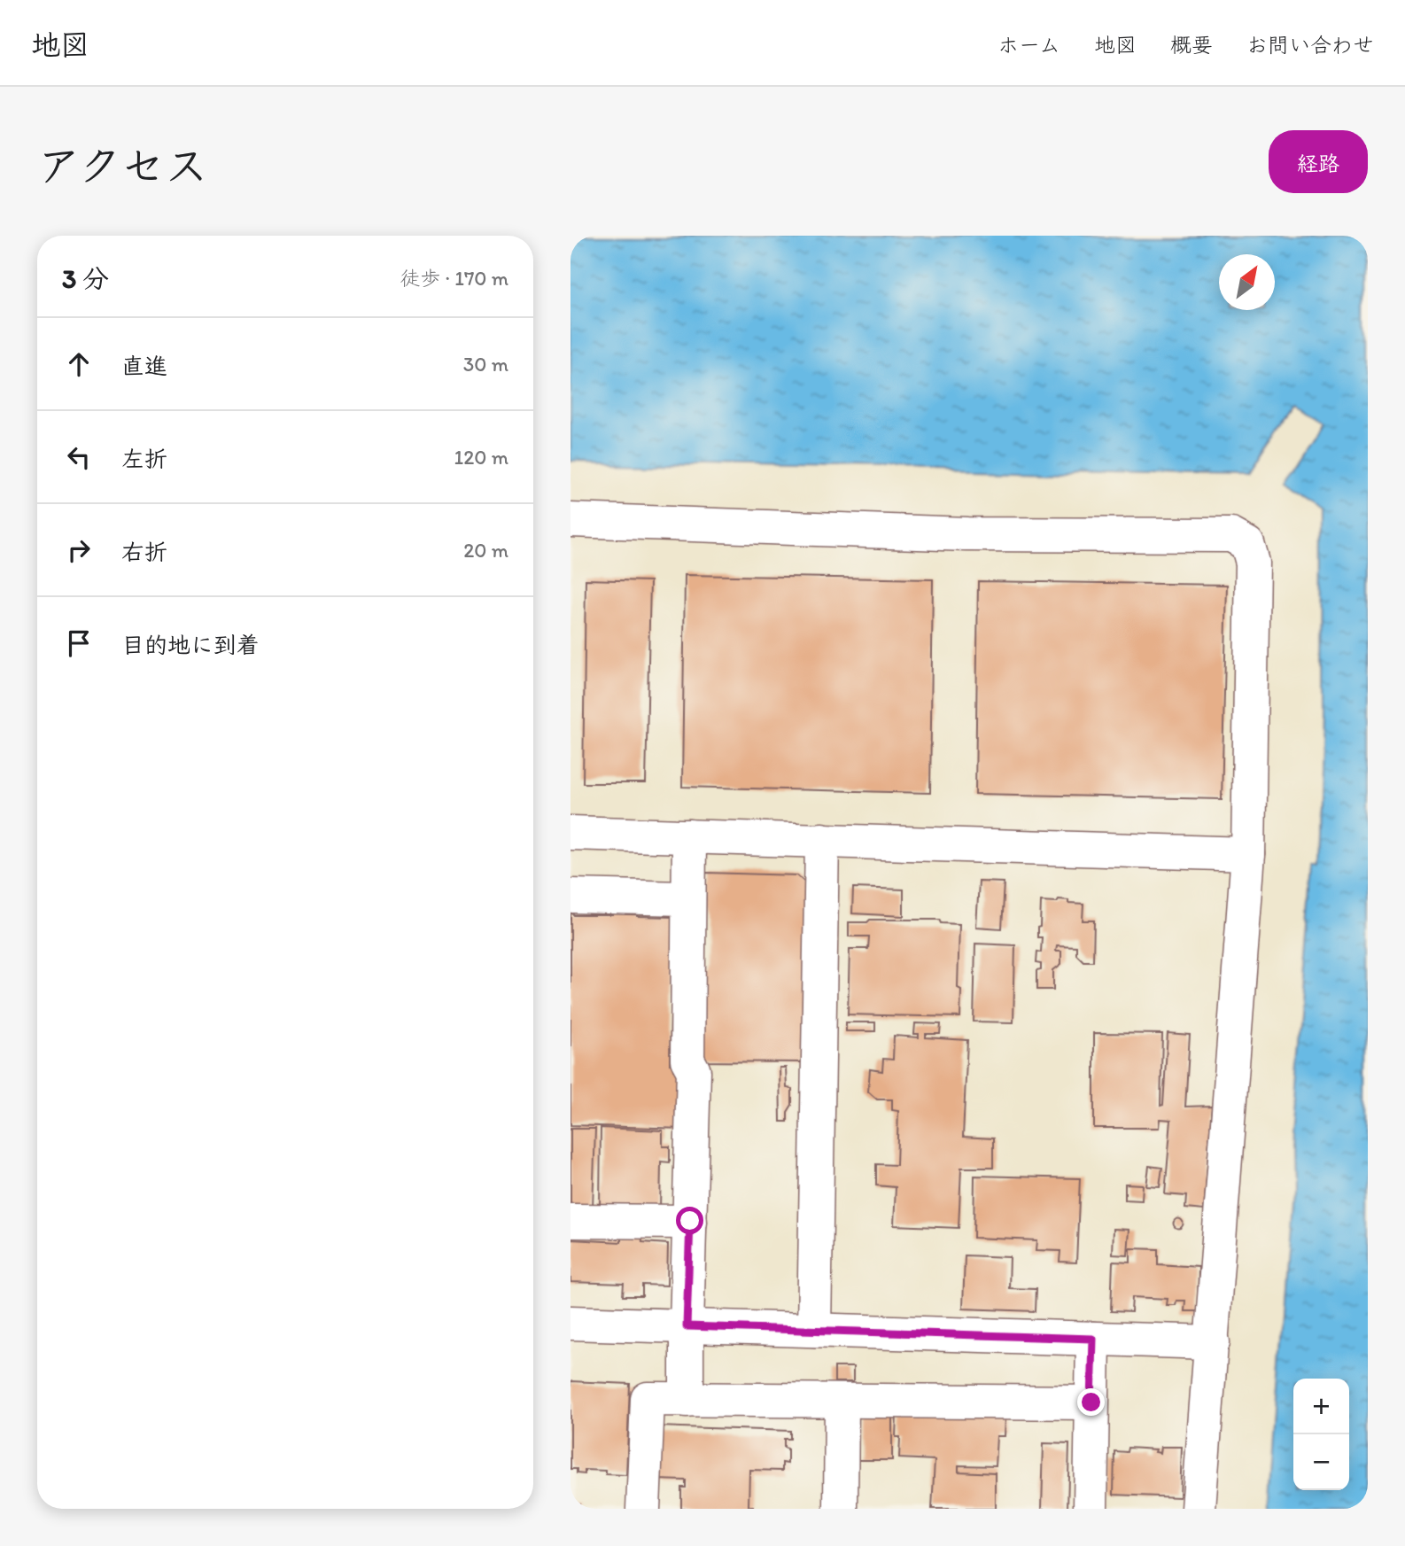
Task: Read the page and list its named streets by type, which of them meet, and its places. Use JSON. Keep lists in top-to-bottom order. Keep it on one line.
{"north":"top right","page":{"header":"地図","nav":["ホーム","地図","概要","お問い合わせ"],"title":"アクセス","buttons":"経路","heading":["3 分","徒歩 · 170 m"],"list":[["直進","30 m"],["左折","120 m"],["右折","20 m"],"目的地に到着"],"map_buttons":["+","−"]}}
